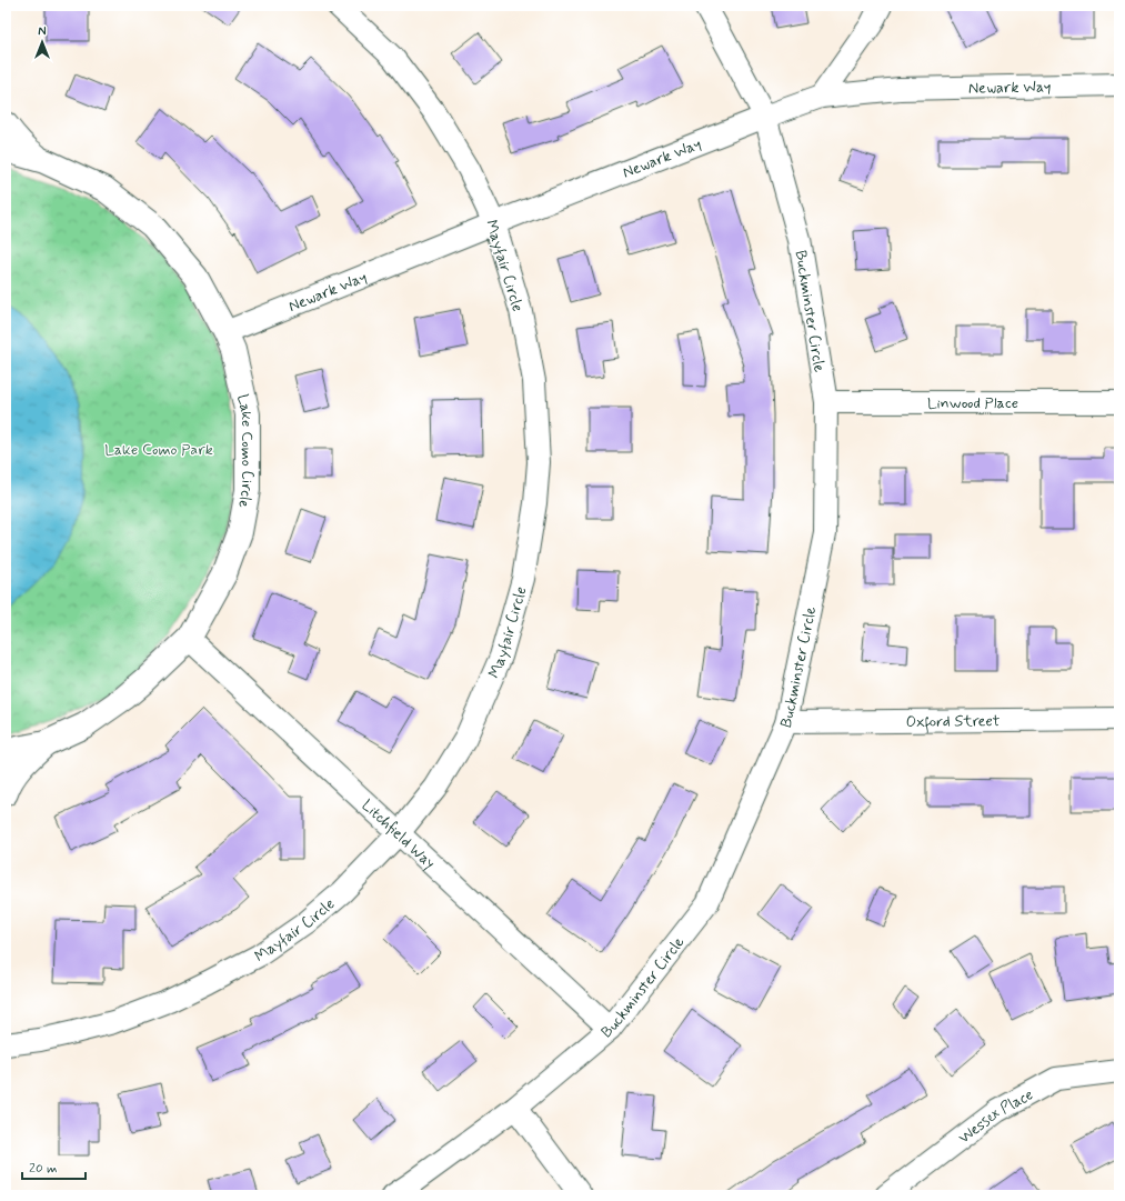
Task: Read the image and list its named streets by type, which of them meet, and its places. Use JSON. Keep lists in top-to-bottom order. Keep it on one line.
{"streets":{"street":["Newark Way","Mayfair Circle","Buckminster Circle","Linwood Place","Lake Como Circle","Oxford Street","Litchfield Way","Wessex Place"]},"crossings":[["Newark Way","Mayfair Circle"],["Newark Way","Buckminster Circle"],["Newark Way","Lake Como Circle"],["Mayfair Circle","Litchfield Way"],["Buckminster Circle","Linwood Place"],["Buckminster Circle","Oxford Street"],["Buckminster Circle","Litchfield Way"],["Lake Como Circle","Litchfield Way"]],"parks":["Lake Como Park"],"scale_bar":"20 m","north":"top"}
